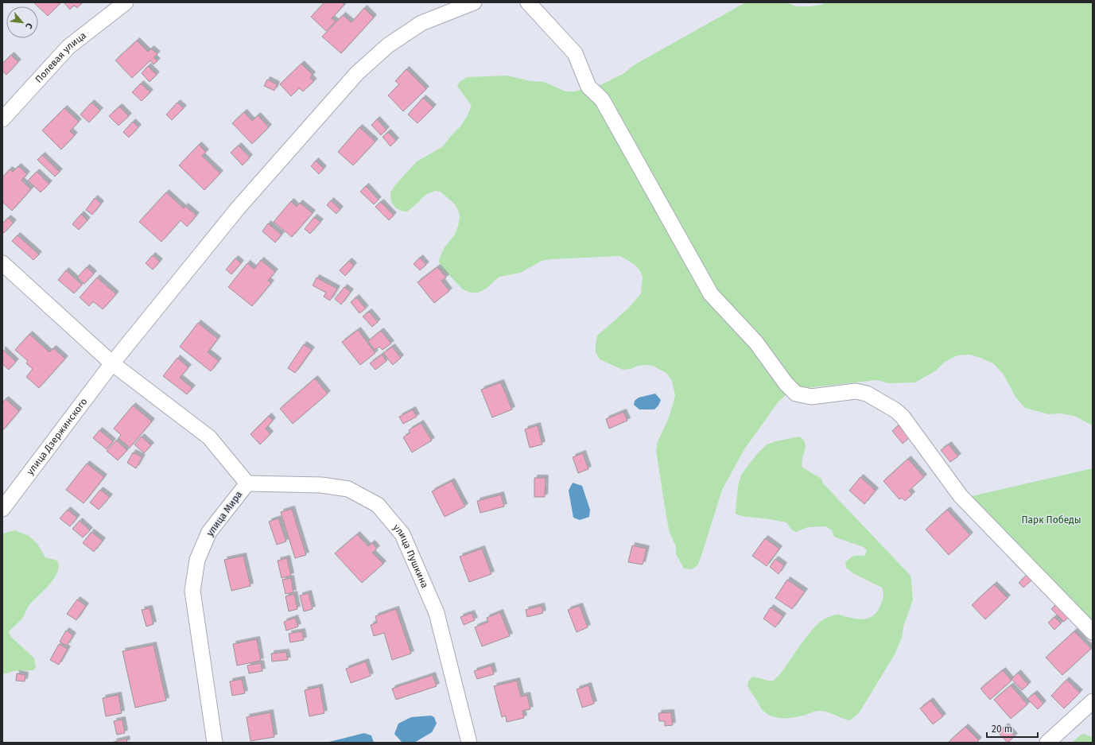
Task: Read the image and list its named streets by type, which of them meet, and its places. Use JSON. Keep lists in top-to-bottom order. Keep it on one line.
{"streets":{"street":["Полевая улица","улица Дзержинского","улица Мира","улица Пушкина"]},"crossings":[["улица Дзержинского","улица Мира"],["улица Мира","улица Пушкина"]],"parks":["Парк Победы"],"scale_bar":"20 m","north":"bottom right"}
